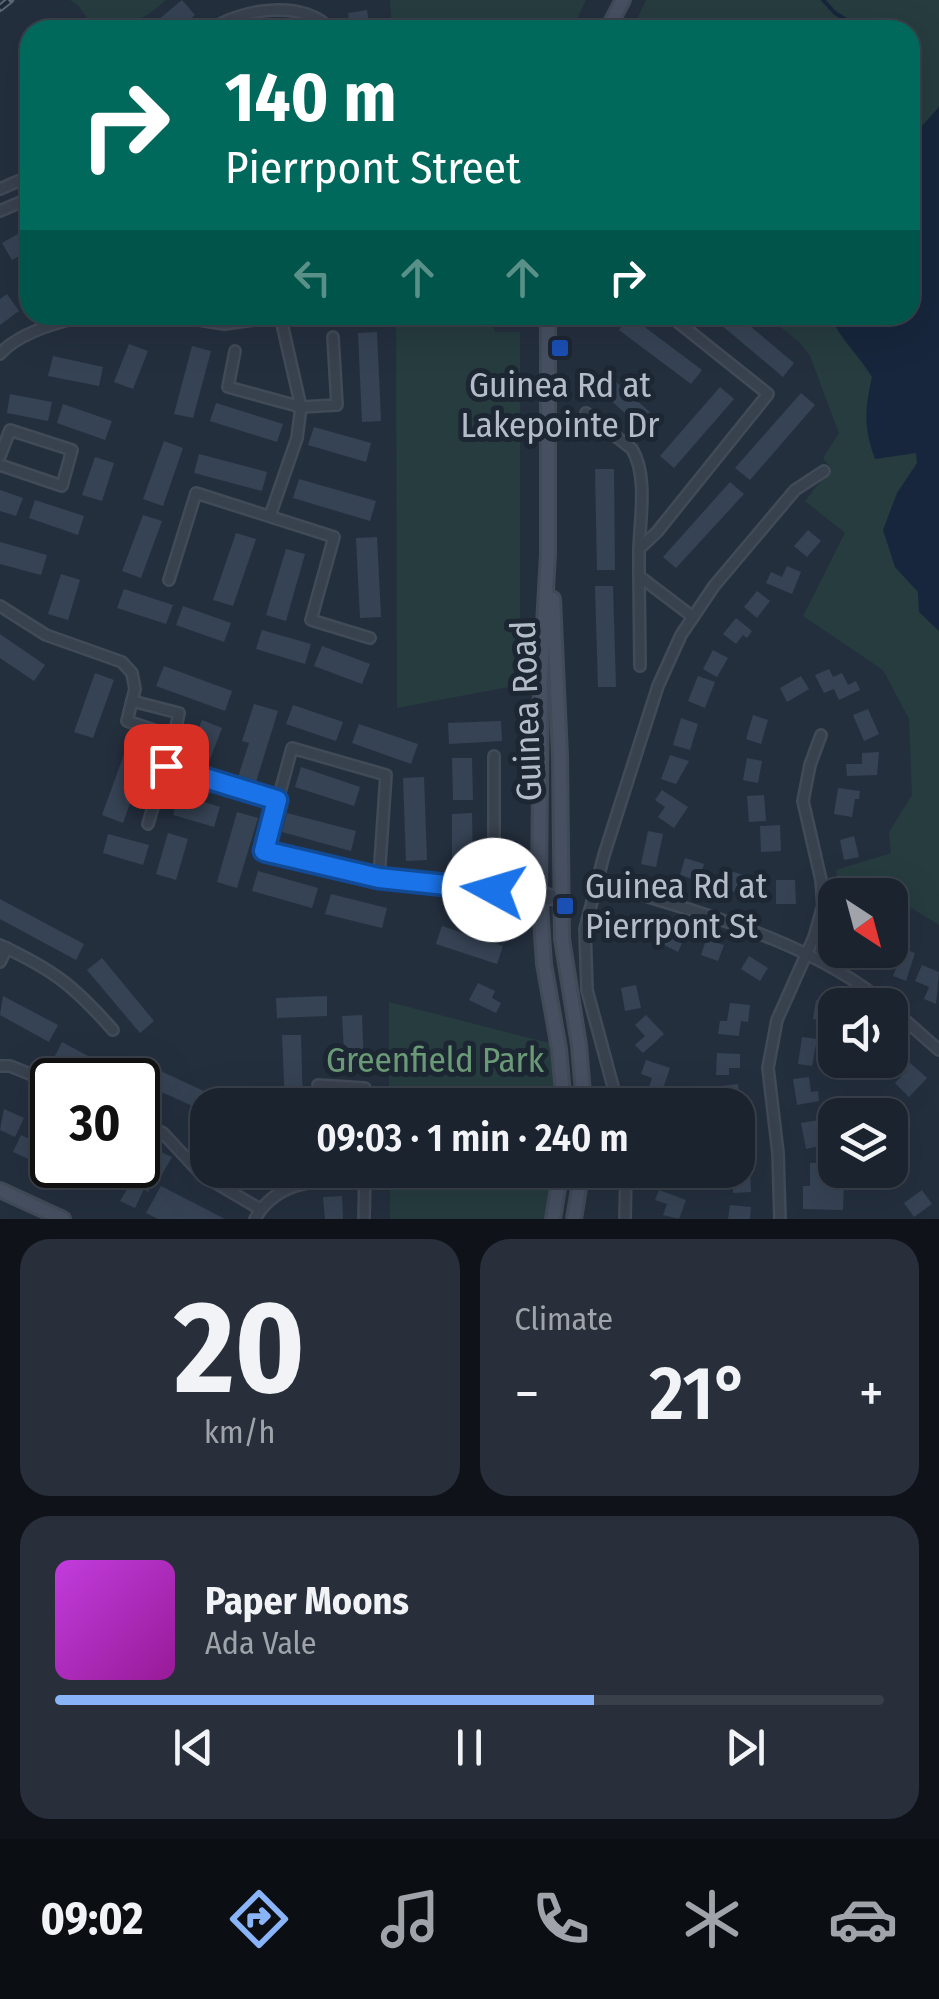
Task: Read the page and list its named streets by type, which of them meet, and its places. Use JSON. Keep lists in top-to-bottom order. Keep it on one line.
{"streets":{"main road":["Guinea Road"]},"parks":["Greenfield Park"],"places":{"transit":["Guinea Rd at Lakepointe Dr","Guinea Rd at Pierrpont St"]},"north":"bottom right","page":{"turn":["140 m","Pierrpont Street"],"limit":"30","trip":"09:03 · 1 min · 240 m","tile":[["20","km/h"],"Climate"],"heat":["−","21°","+"],"song":["Paper Moons","Ada Vale"],"tabs":"09:02"}}
